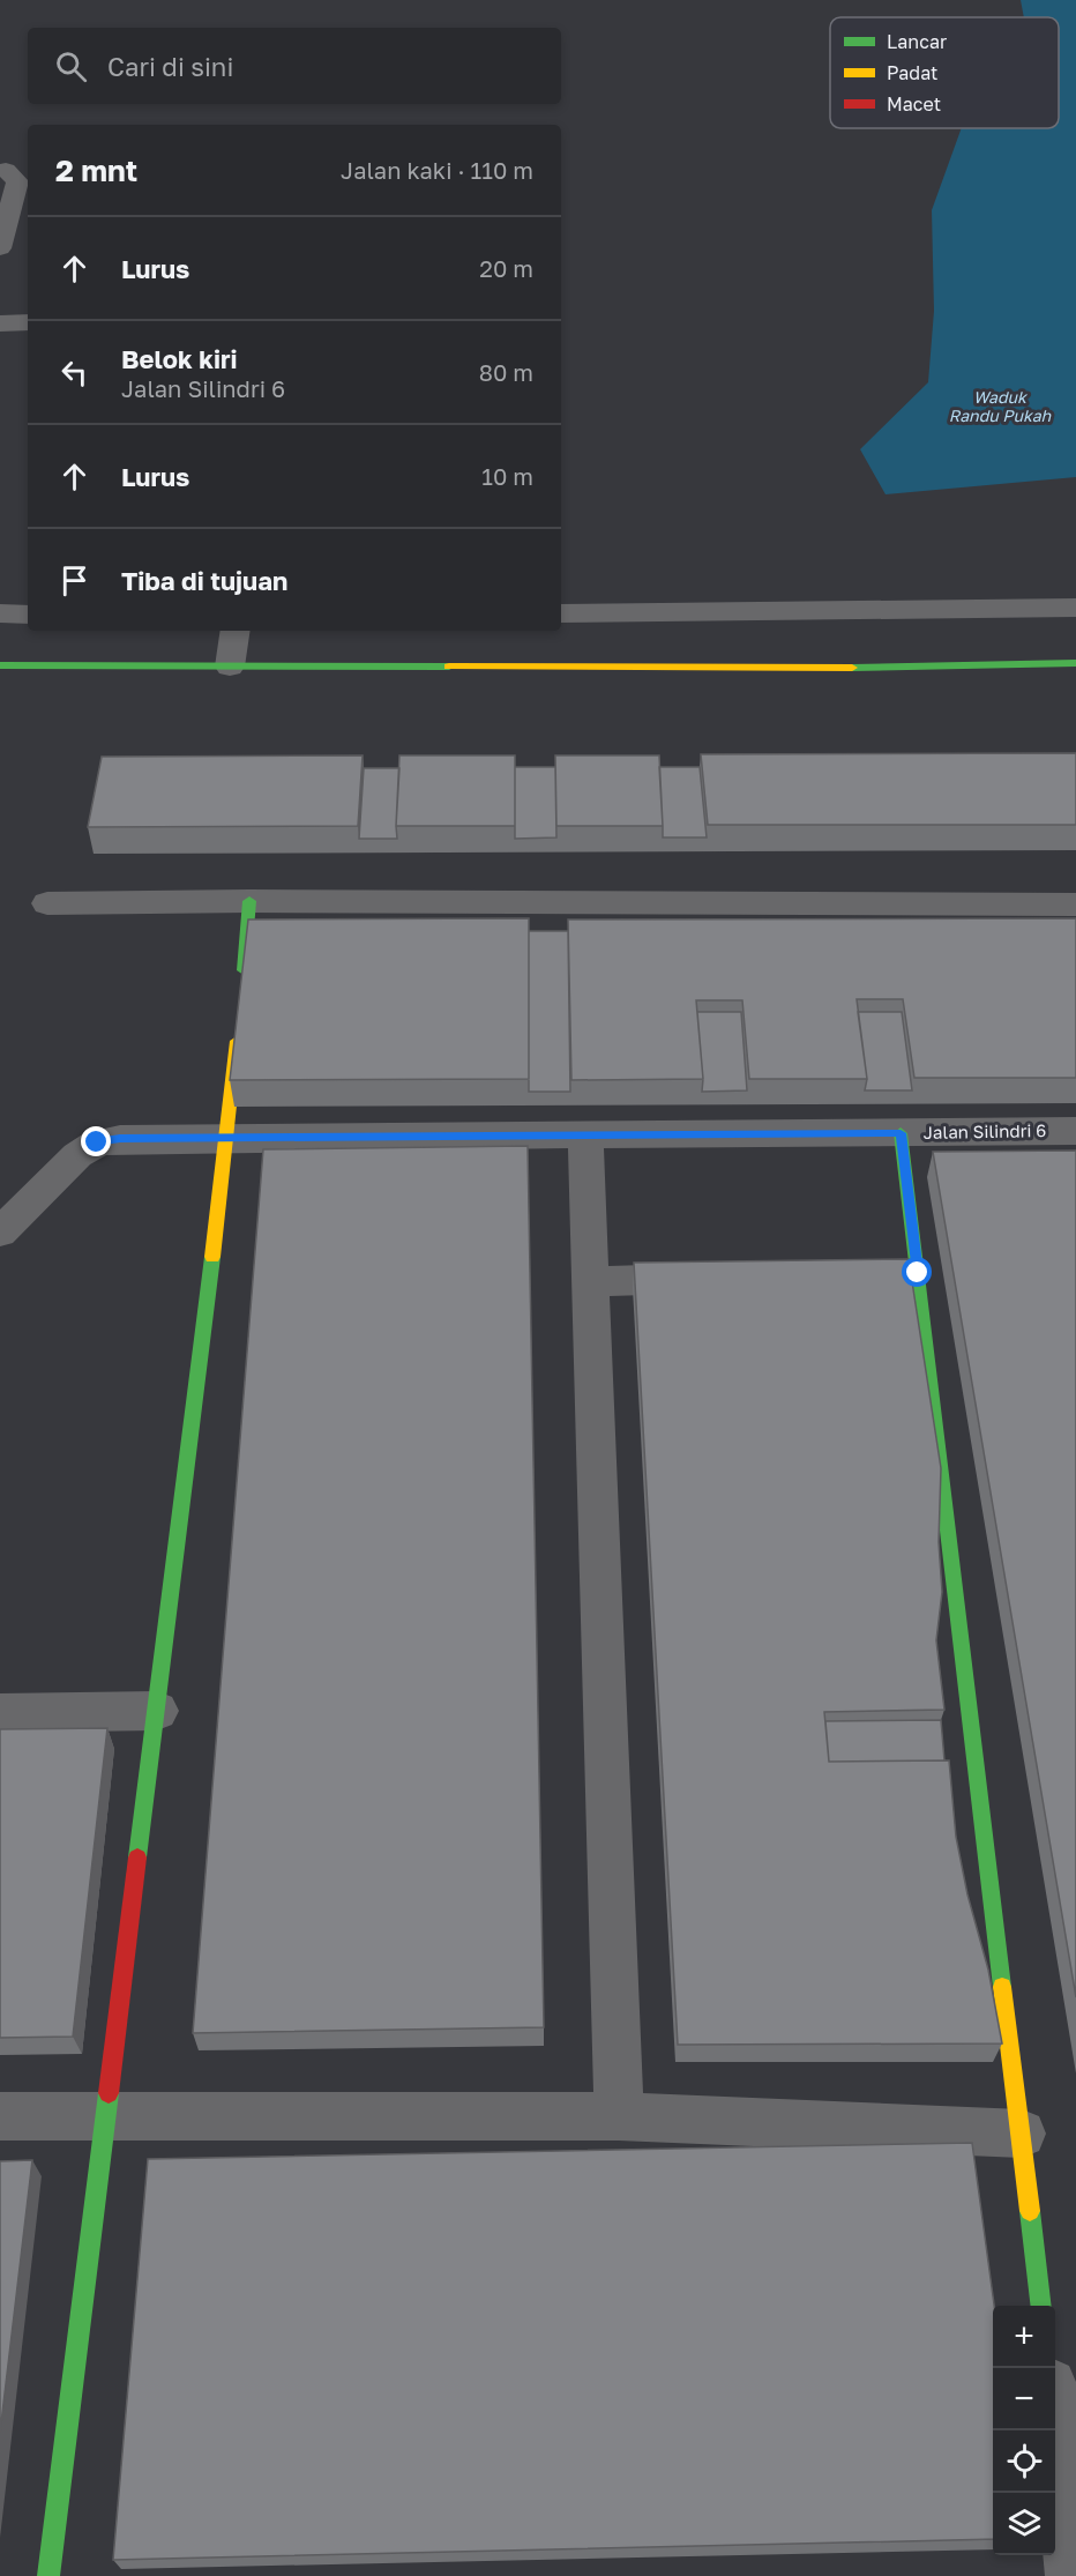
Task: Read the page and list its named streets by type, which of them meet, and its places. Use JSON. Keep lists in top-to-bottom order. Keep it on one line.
{"streets":{"street":["Jalan Silindri 6"]},"water":["Waduk Randu Pukah"],"legend":["Lancar","Padat","Macet"],"page":{"search":"Cari di sini","heading":["2 mnt","Jalan kaki · 110 m"],"list":[["Lurus","20 m"],["Belok kiri","Jalan Silindri 6","80 m"],["Lurus","10 m"],"Tiba di tujuan"],"map_buttons":["+","−"]}}
